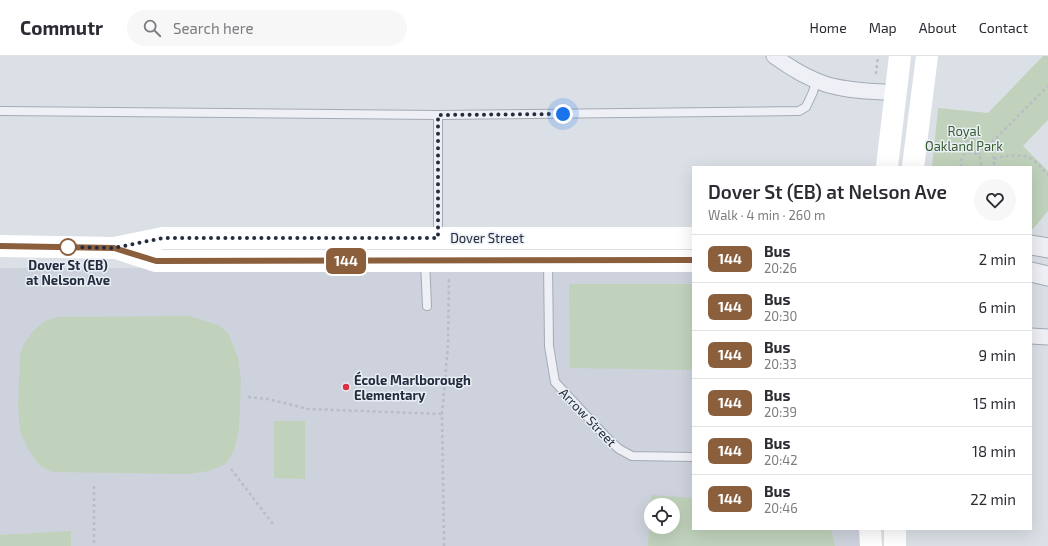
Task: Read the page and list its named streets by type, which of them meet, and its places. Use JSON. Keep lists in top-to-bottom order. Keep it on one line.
{"streets":{"main road":["Dover Street"],"lane":["Arrow Street"]},"crossings":[["Dover Street","Arrow Street"]],"parks":["Royal Oakland Park"],"places":["Dover St (EB) at Nelson Ave","École Marlborough Elementary"],"lines":["bus line 144"],"page":{"header":"Commutr","search":"Search here","nav":["Home","Map","About","Contact"],"on_map":"144","heading":["Dover St (EB) at Nelson Ave","Walk · 4 min · 260 m"],"list":[{"mark":"144","name":"Bus","note":"20:26","value":"2 min"},{"mark":"144","name":"Bus","note":"20:30","value":"6 min"},{"mark":"144","name":"Bus","note":"20:33","value":"9 min"},{"mark":"144","name":"Bus","note":"20:39","value":"15 min"},{"mark":"144","name":"Bus","note":"20:42","value":"18 min"},{"mark":"144","name":"Bus","note":"20:46","value":"22 min"}]}}
